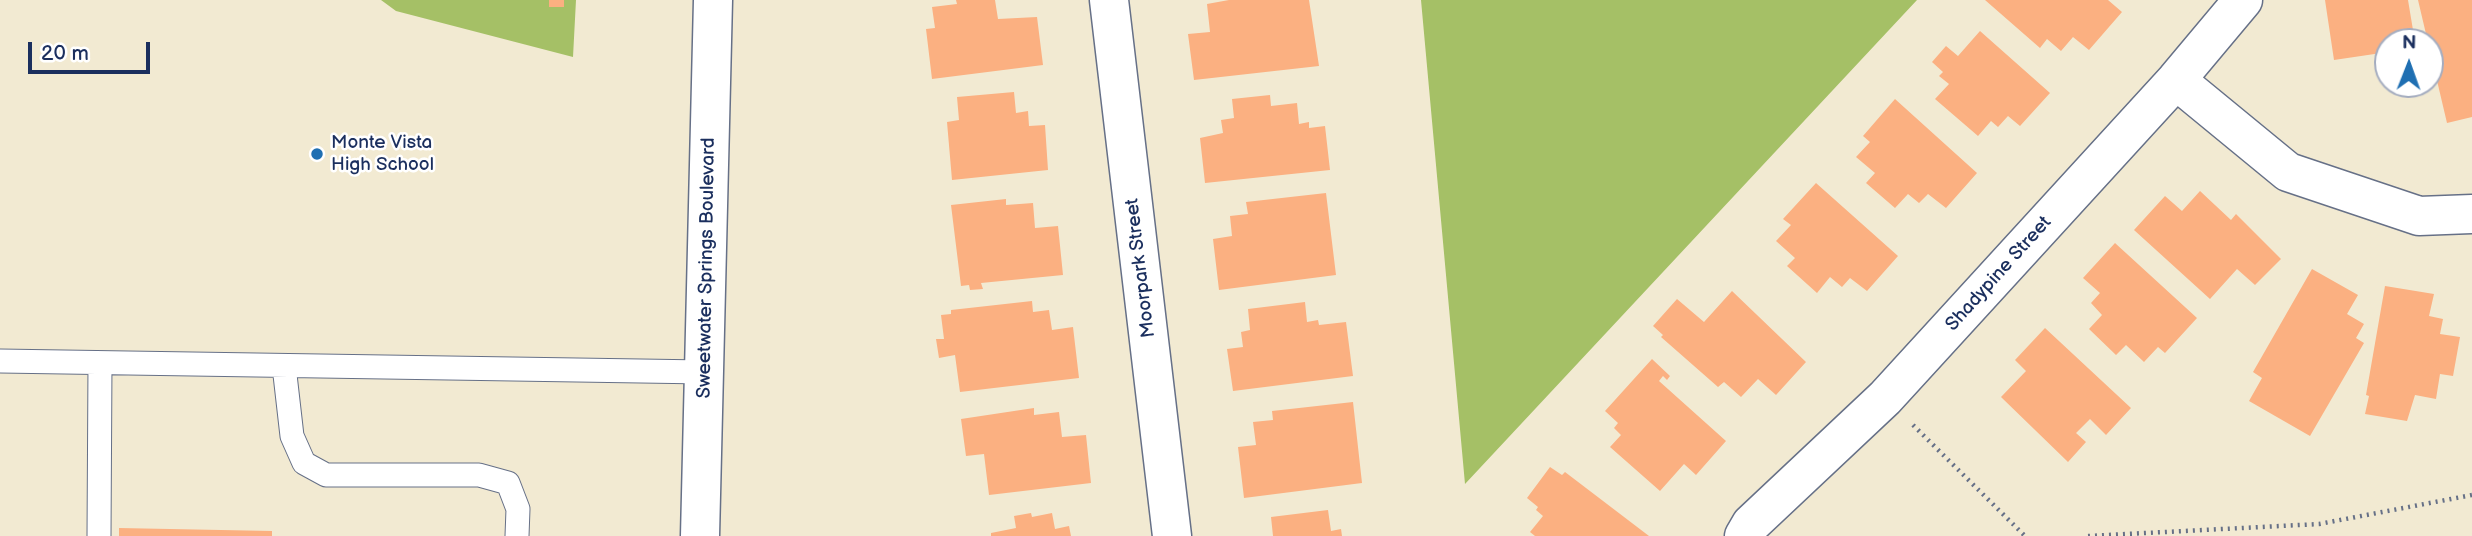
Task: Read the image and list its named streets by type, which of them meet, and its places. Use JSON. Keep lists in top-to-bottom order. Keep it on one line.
{"streets":{"street":["Sweetwater Springs Boulevard","Moorpark Street","Shadypine Street"]},"places":["Monte Vista High School"],"scale_bar":"20 m","north":"top"}
